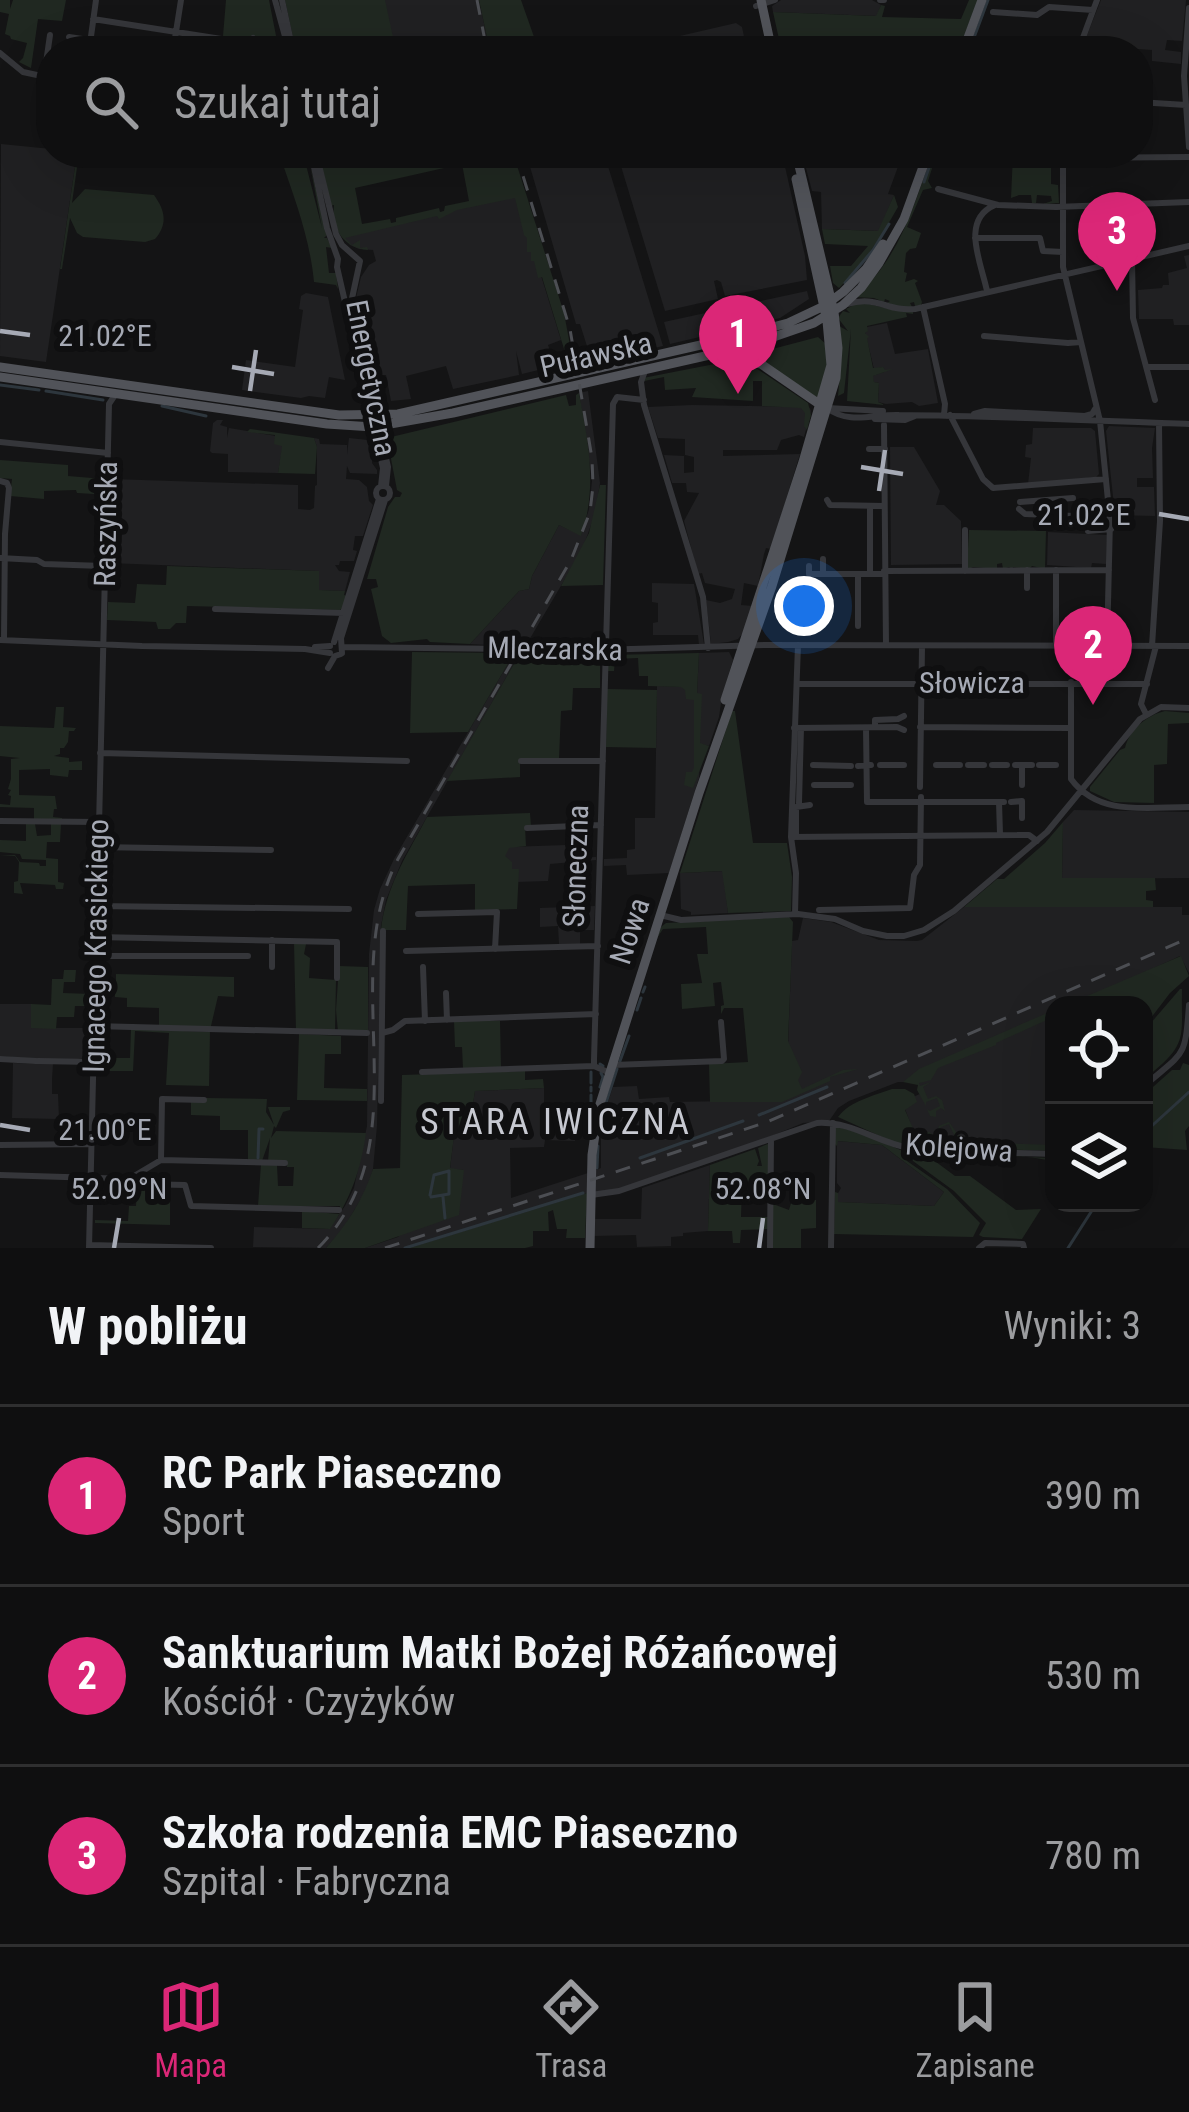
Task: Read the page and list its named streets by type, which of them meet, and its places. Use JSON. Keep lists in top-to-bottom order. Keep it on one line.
{"streets":{"main road":["Puławska","Nowa"],"street":["Energetyczna","Raszyńska","Mleczarska","Słowicza","Słoneczna","Ignacego Krasickiego","Kolejowa"]},"crossings":[["Puławska","Energetyczna"],["Energetyczna","Mleczarska"],["Raszyńska","Mleczarska"],["Raszyńska","Ignacego Krasickiego"],["Mleczarska","Słoneczna"],["Mleczarska","Nowa"],["Mleczarska","Ignacego Krasickiego"]],"districts":["STARA IWICZNA"],"page":{"search":"Szukaj tutaj","pins":["3","1","2"],"heading":["W pobliżu","Wyniki: 3"],"list":[{"mark":"1","name":"RC Park Piaseczno","note":"Sport","value":"390 m"},{"mark":"2","name":"Sanktuarium Matki Bożej Różańcowej","note":"Kościół · Czyżyków","value":"530 m"},{"mark":"3","name":"Szkoła rodzenia EMC Piaseczno","note":"Szpital · Fabryczna","value":"780 m"}],"nav":["Mapa","Trasa","Zapisane"]},"coordinates":["21.02°E","21.00°E","52.09°N","52.08°N"]}
